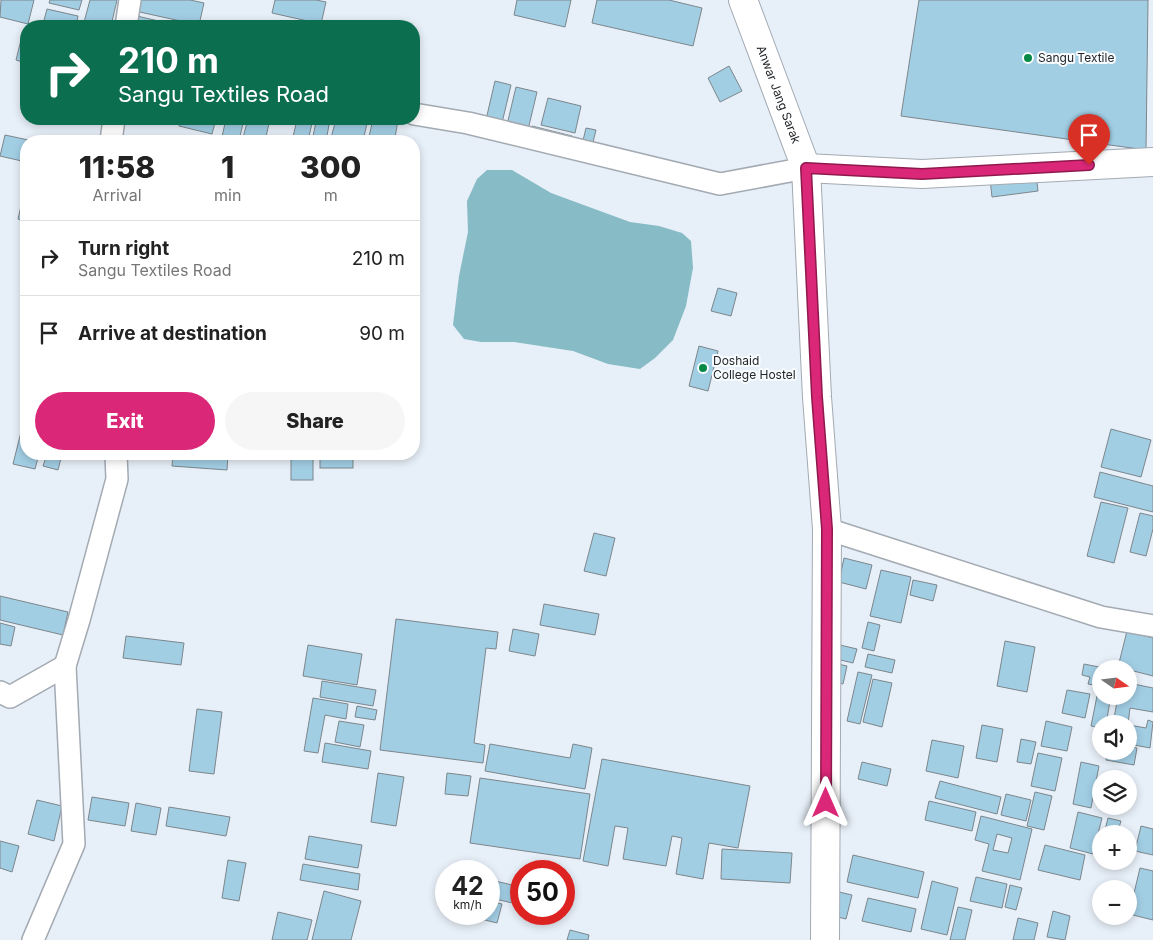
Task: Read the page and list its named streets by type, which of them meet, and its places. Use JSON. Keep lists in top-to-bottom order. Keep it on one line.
{"streets":{"main road":["Anwar Jang Sarak"]},"places":["Sangu Textile","Doshaid College Hostel"],"north":"right","page":{"turn":["210 m","Sangu Textiles Road"],"eta":["11:58","Arrival","1","min","300","m"],"list":[{"name":"Turn right","note":"Sangu Textiles Road","value":"210 m"},{"name":"Arrive at destination","value":"90 m"}],"buttons":["Exit","Share"],"map_buttons":["+","−"],"speed":"42 km/h","limit":"50"}}
